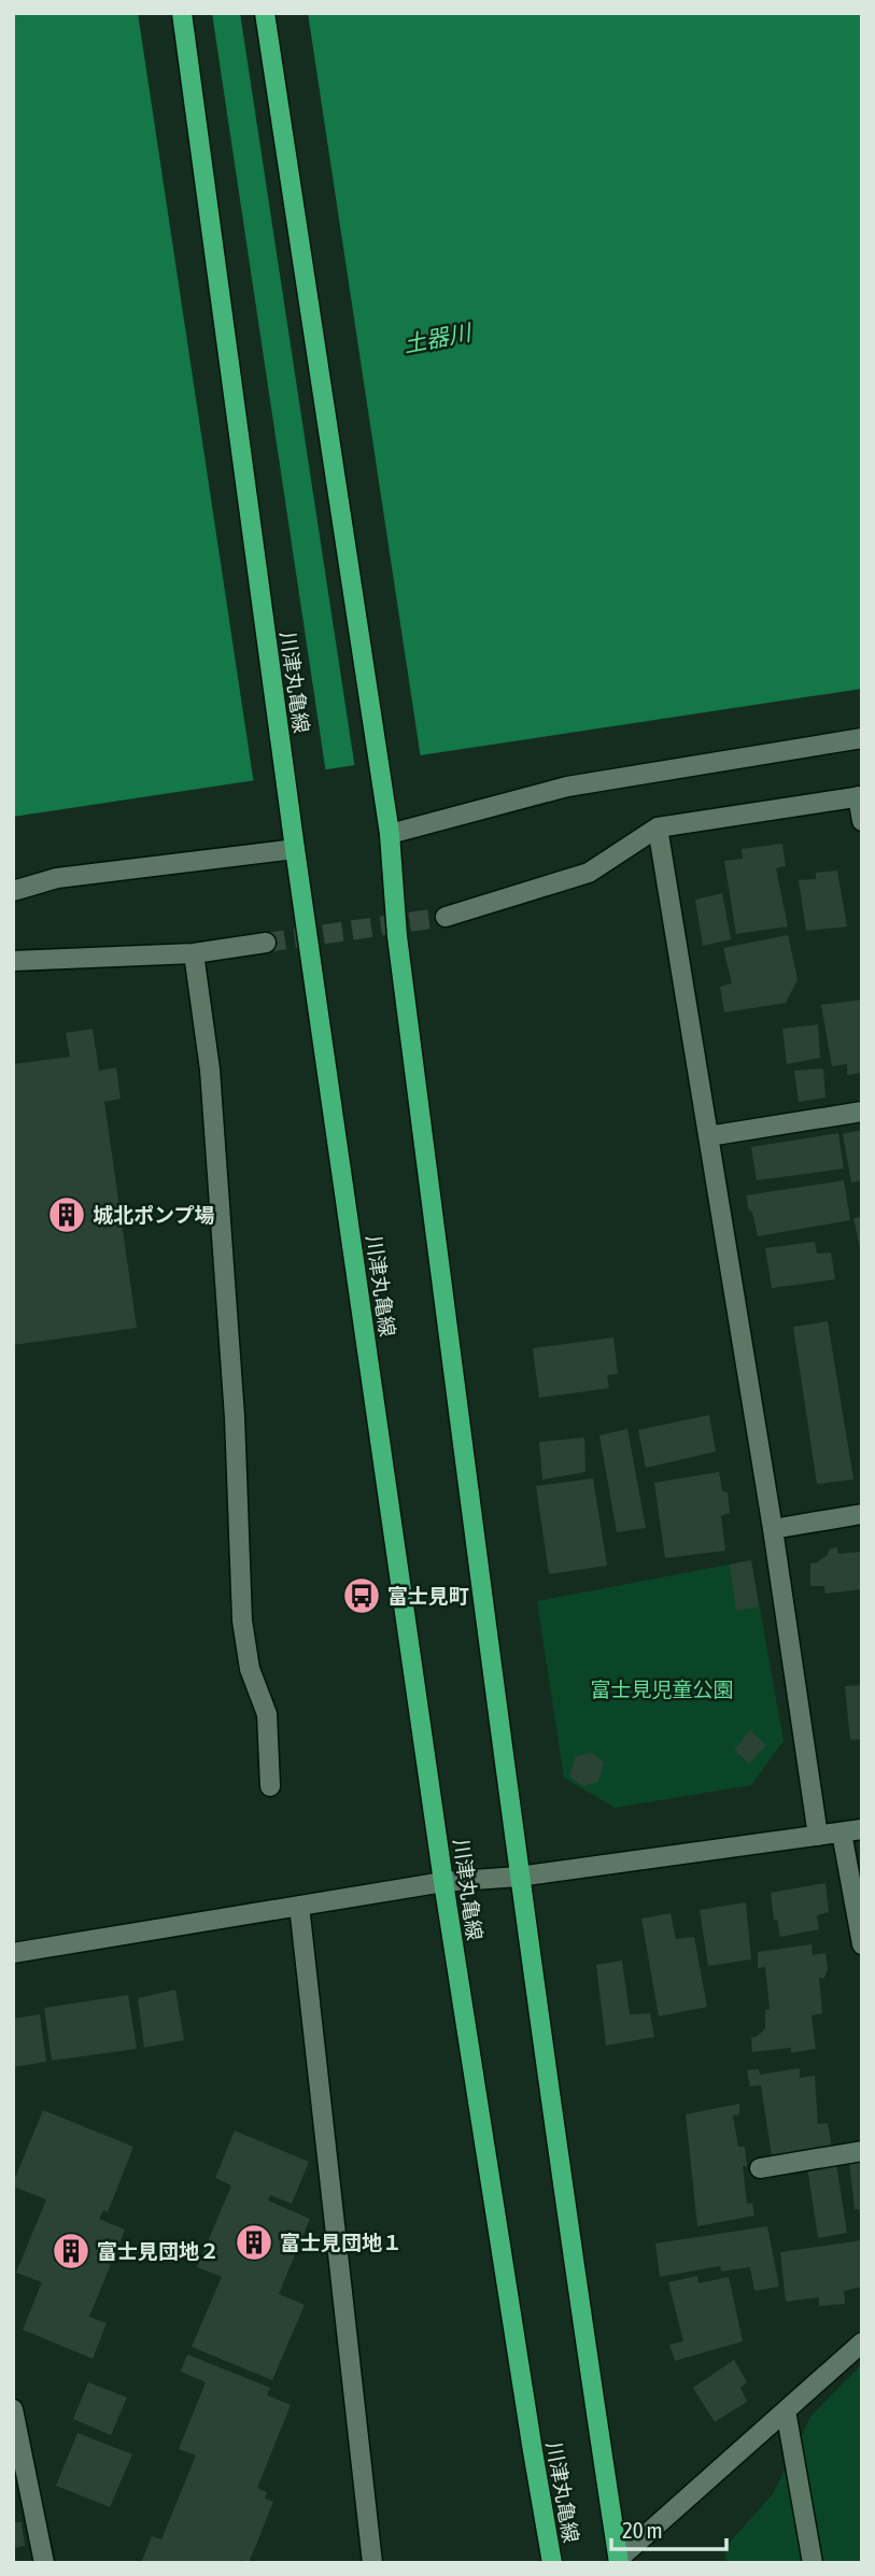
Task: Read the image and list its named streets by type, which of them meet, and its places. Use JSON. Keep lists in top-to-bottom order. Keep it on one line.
{"streets":{"main road":["川津丸亀線"]},"water":["土器川"],"parks":["富士見児童公園"],"places":{"building":["城北ポンプ場","富士見団地１","富士見団地２"],"bus stop":["富士見町"]},"scale_bar":"20 m"}
